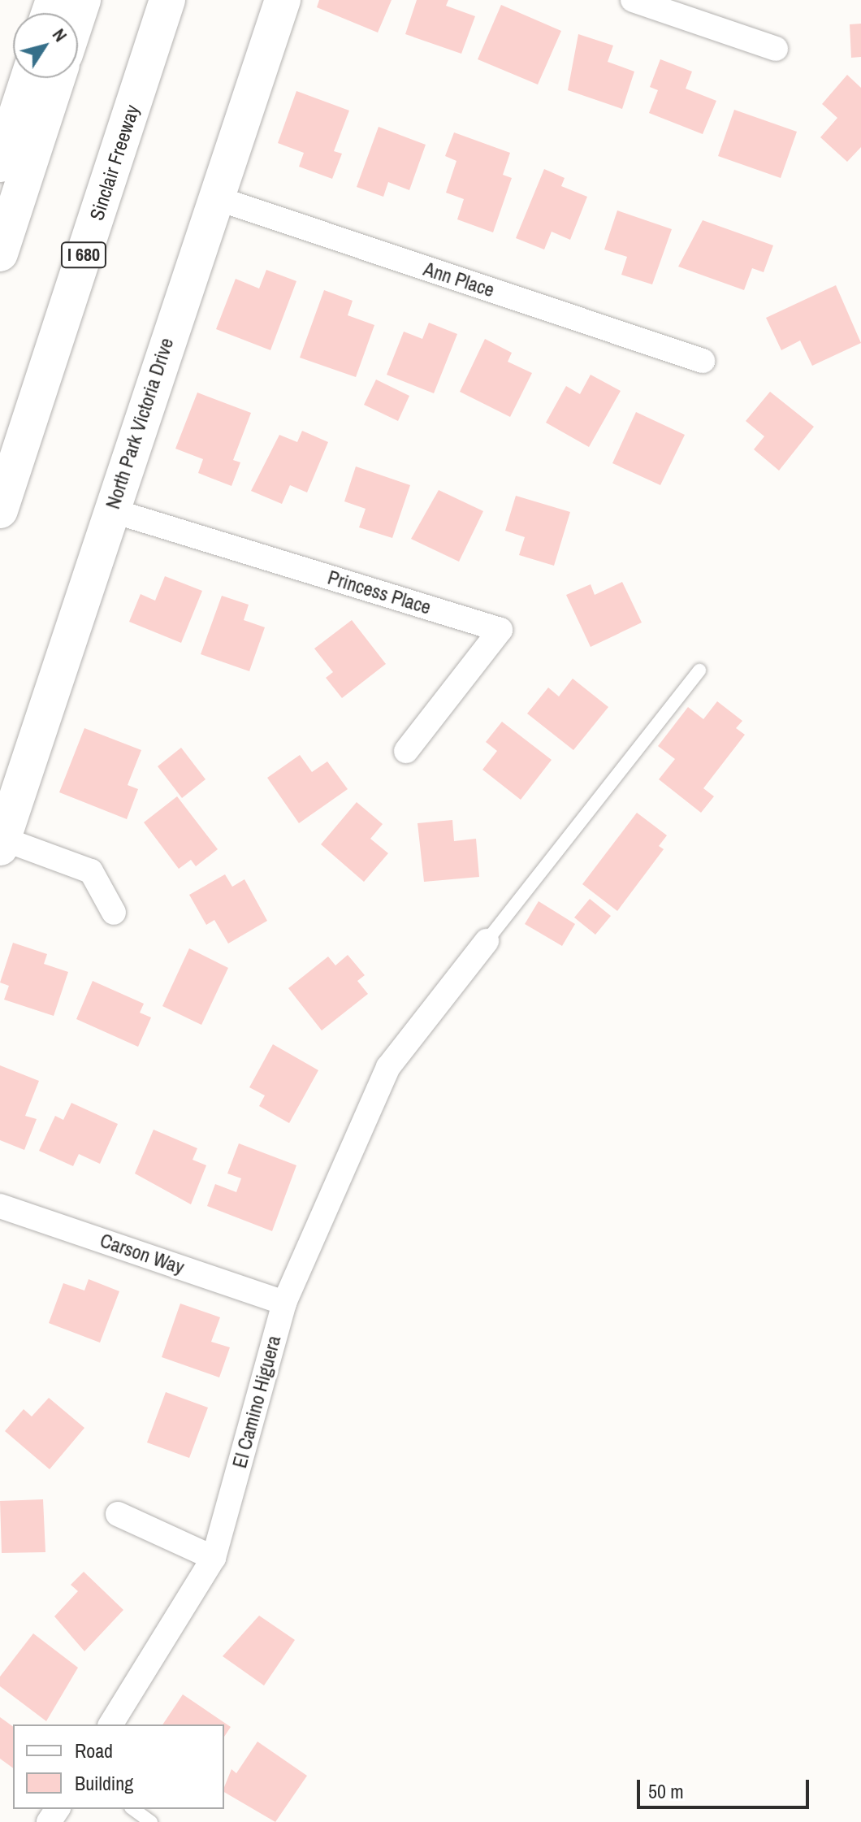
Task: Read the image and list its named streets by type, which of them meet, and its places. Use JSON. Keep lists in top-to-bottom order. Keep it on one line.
{"streets":{"main road":["Sinclair Freeway","I 680","North Park Victoria Drive"],"street":["Ann Place","Princess Place","Carson Way","El Camino Higuera"]},"crossings":[["Ann Place","North Park Victoria Drive"],["North Park Victoria Drive","Princess Place"],["Carson Way","El Camino Higuera"]],"legend":["Road","Building"],"scale_bar":"50 m","north":"top right"}
